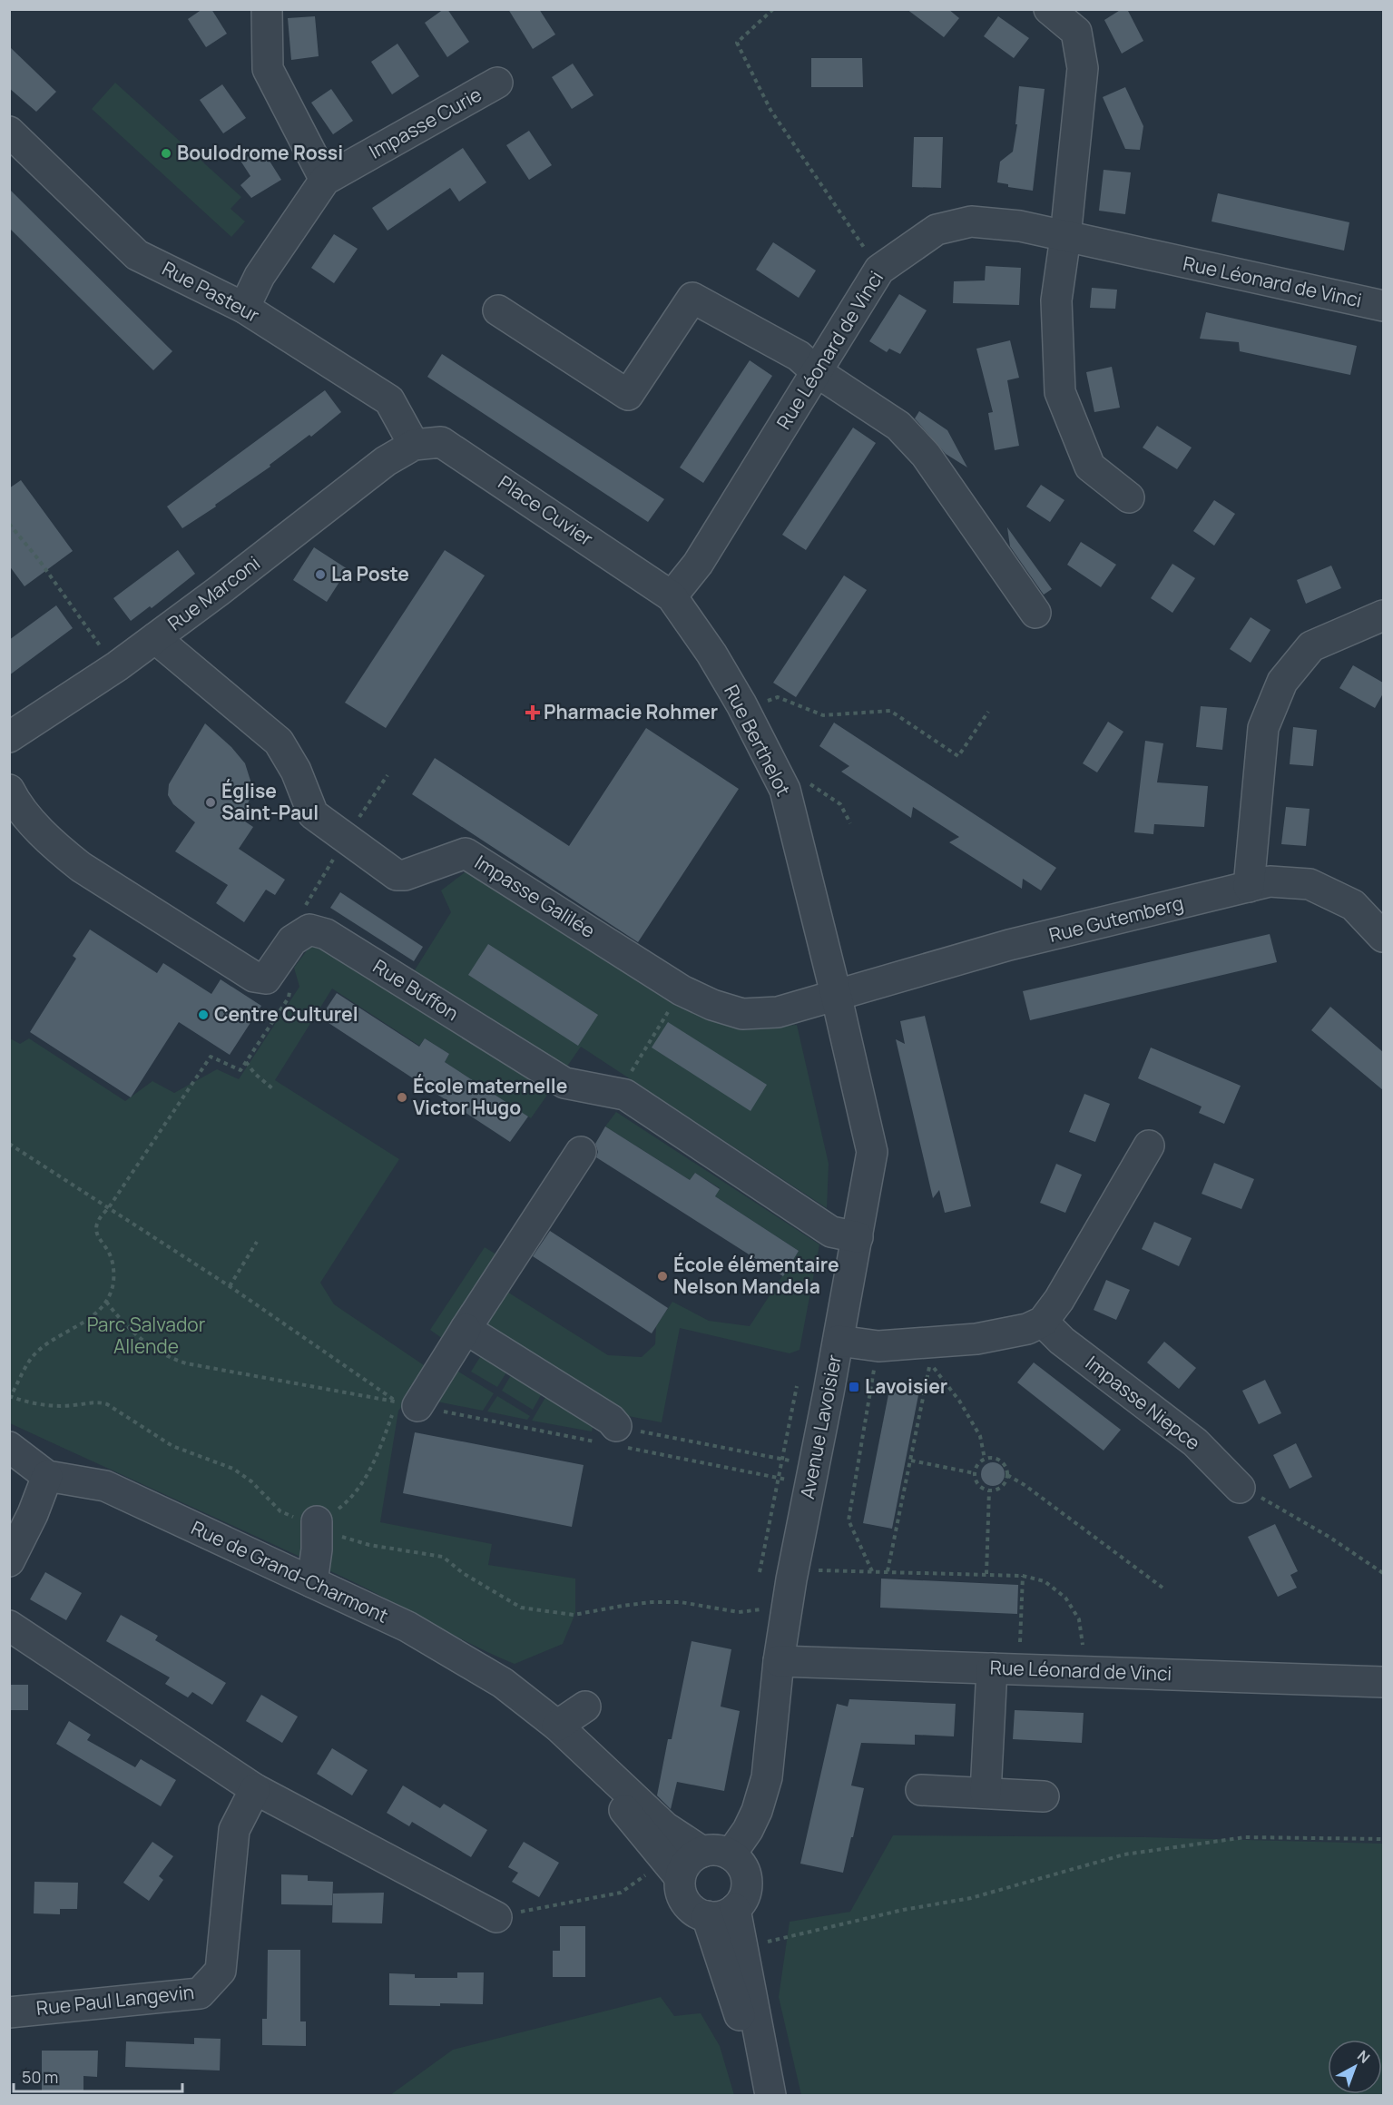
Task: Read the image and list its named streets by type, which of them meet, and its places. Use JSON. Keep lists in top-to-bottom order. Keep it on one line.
{"streets":{"street":["Impasse Curie","Rue Léonard de Vinci","Rue Pasteur","Place Cuvier","Rue Marconi","Rue Berthelot","Impasse Galilée","Rue Gutemberg","Rue Buffon","Impasse Niepce","Avenue Lavoisier","Rue de Grand-Charmont","Rue Paul Langevin"]},"crossings":[["Impasse Curie","Rue Pasteur"],["Rue Léonard de Vinci","Place Cuvier"],["Rue Léonard de Vinci","Rue Berthelot"],["Rue Léonard de Vinci","Avenue Lavoisier"],["Rue Pasteur","Place Cuvier"],["Rue Pasteur","Rue Marconi"],["Place Cuvier","Rue Marconi"],["Place Cuvier","Rue Berthelot"],["Rue Marconi","Impasse Galilée"],["Rue Berthelot","Impasse Galilée"],["Rue Berthelot","Rue Gutemberg"],["Rue Berthelot","Avenue Lavoisier"],["Impasse Galilée","Rue Gutemberg"],["Impasse Galilée","Avenue Lavoisier"],["Rue Gutemberg","Avenue Lavoisier"],["Rue Buffon","Avenue Lavoisier"],["Avenue Lavoisier","Rue de Grand-Charmont"]],"parks":["Parc Salvador Allende"],"places":{"other":["Boulodrome Rossi","La Poste","Église Saint-Paul","Centre Culturel","École maternelle Victor Hugo","École élémentaire Nelson Mandela"],"health":["Pharmacie Rohmer"],"transit":["Lavoisier"]},"scale_bar":"50 m","north":"top right"}
